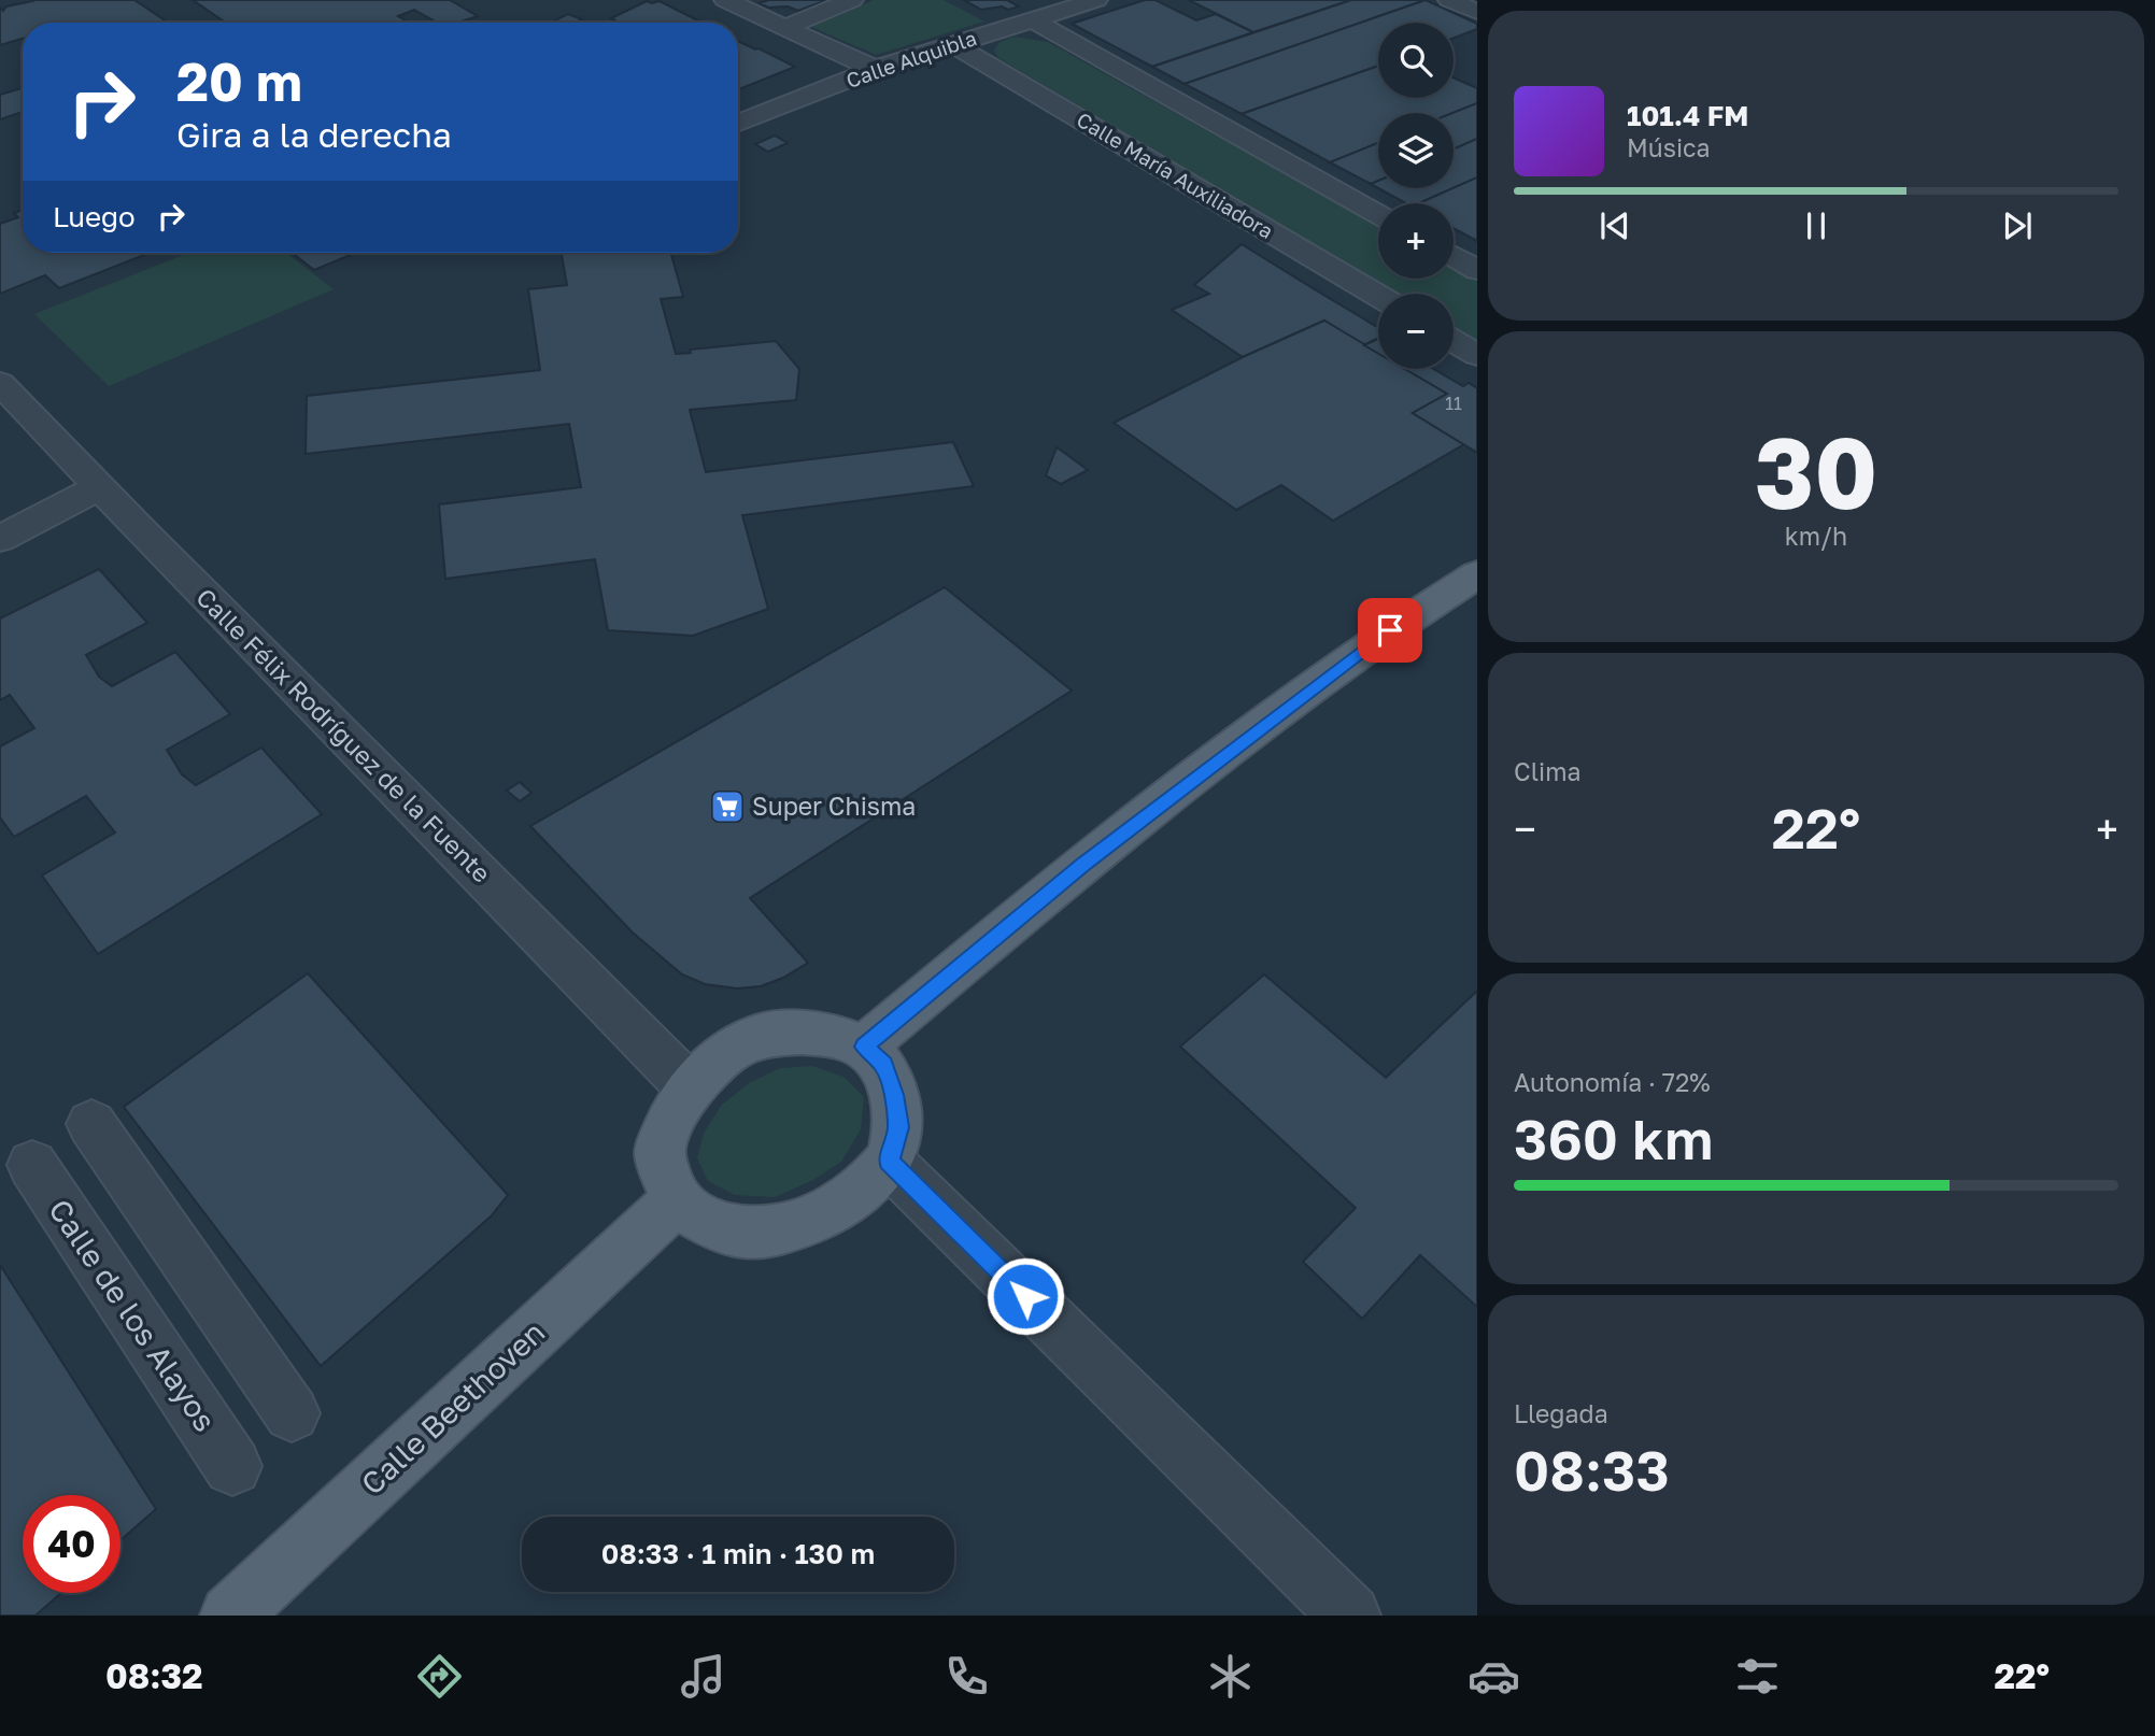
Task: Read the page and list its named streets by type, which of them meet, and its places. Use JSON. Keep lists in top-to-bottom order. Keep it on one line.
{"streets":{"main road":["Calle Beethoven"],"street":["Calle Alquibla","Calle María Auxiliadora","Calle Félix Rodríguez de la Fuente","Calle de los Alayos"]},"crossings":[["Calle Alquibla","Calle María Auxiliadora"],["Calle Félix Rodríguez de la Fuente","Calle Beethoven"]],"places":{"supermarket":["Super Chisma"]},"house_numbers":["11"],"page":{"map_buttons":["+","−"],"turn":["20 m","Gira a la derecha"],"song":["101.4 FM","Música"],"then":"Luego","tile":[["30","km/h"],"Clima",["Autonomía · 72%","360 km"],["Llegada","08:33"]],"heat":["−","22°","+"],"limit":"40","trip":"08:33 · 1 min · 130 m","tabs":["08:32","22°"]}}
